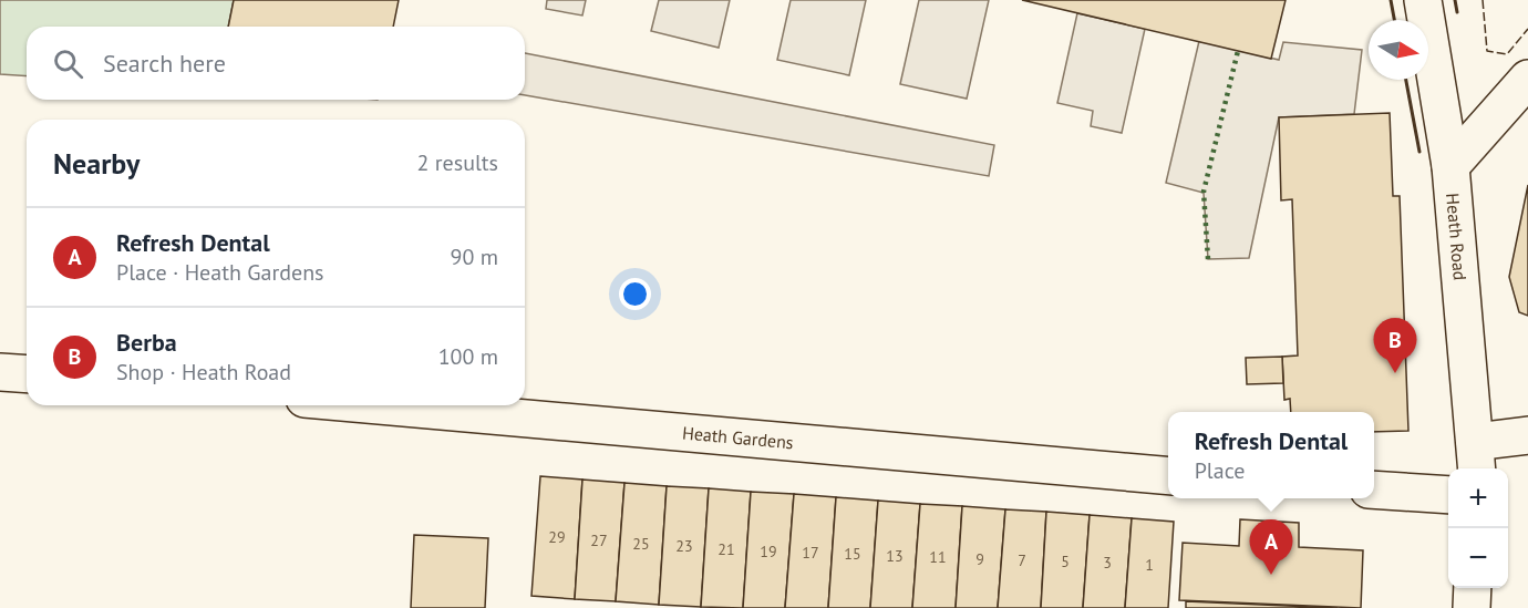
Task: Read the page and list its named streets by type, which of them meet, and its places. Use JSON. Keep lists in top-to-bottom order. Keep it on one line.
{"streets":{"street":["Heath Road","Heath Gardens"]},"house_numbers":["29","27","25","23","21","19","17","15","13","11","9","7","5","3","1"],"north":"right","page":{"search":"Search here","heading":["Nearby","2 results"],"list":[{"mark":"A","name":"Refresh Dental","note":"Place · Heath Gardens","value":"90 m"},{"mark":"B","name":"Berba","note":"Shop · Heath Road","value":"100 m"}],"pins":["B","A"],"popup":["Refresh Dental","Place"],"map_buttons":["+","−"]}}
